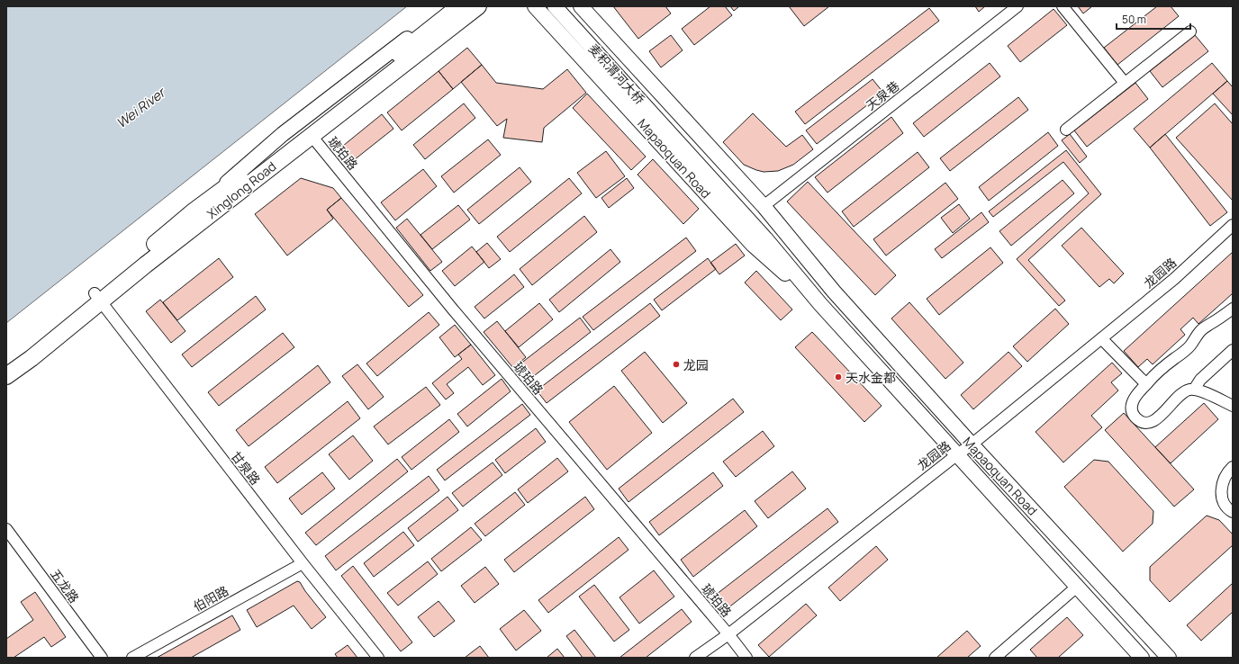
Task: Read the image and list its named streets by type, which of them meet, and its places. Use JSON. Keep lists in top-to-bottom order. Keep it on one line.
{"streets":{"highway":["Xinglong Road"],"main road":["麦积渭河大桥","Mapaoquan Road"],"street":["天泉巷","琥珀路","龙园路","甘泉路","五龙路","伯阳路"]},"crossings":[["麦积渭河大桥","Mapaoquan Road"],["天泉巷","Mapaoquan Road"],["琥珀路","Xinglong Road"],["琥珀路","龙园路"],["Mapaoquan Road","龙园路"],["Xinglong Road","甘泉路"],["甘泉路","伯阳路"]],"water":["Wei River"],"places":["龙园","天水金都"],"scale_bar":"50 m"}
